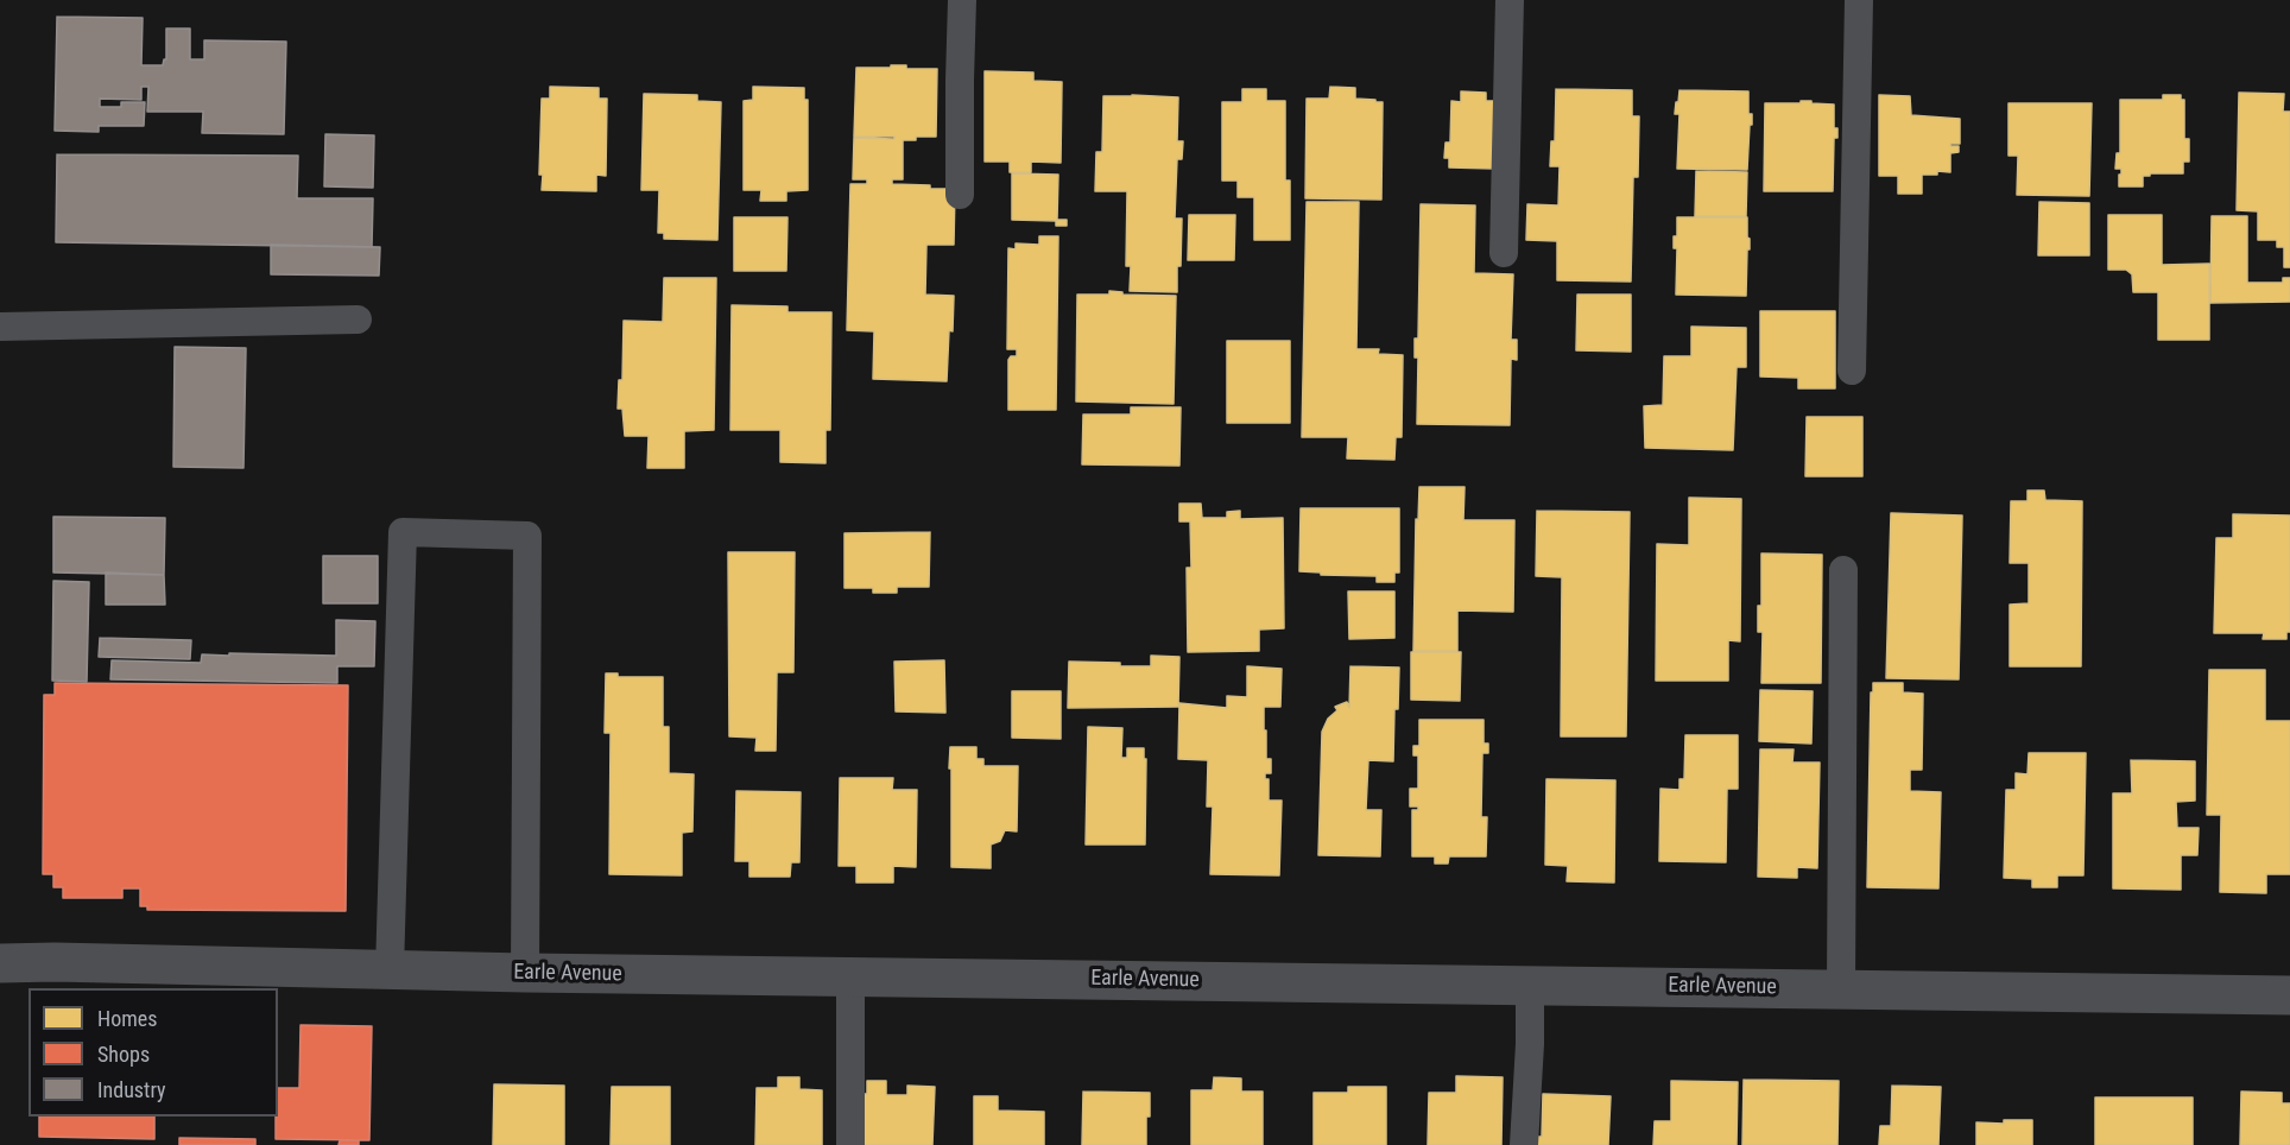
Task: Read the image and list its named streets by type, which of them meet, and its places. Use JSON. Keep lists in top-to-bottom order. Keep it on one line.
{"streets":{"street":["Earle Avenue"]},"legend":["Homes","Shops","Industry"]}
